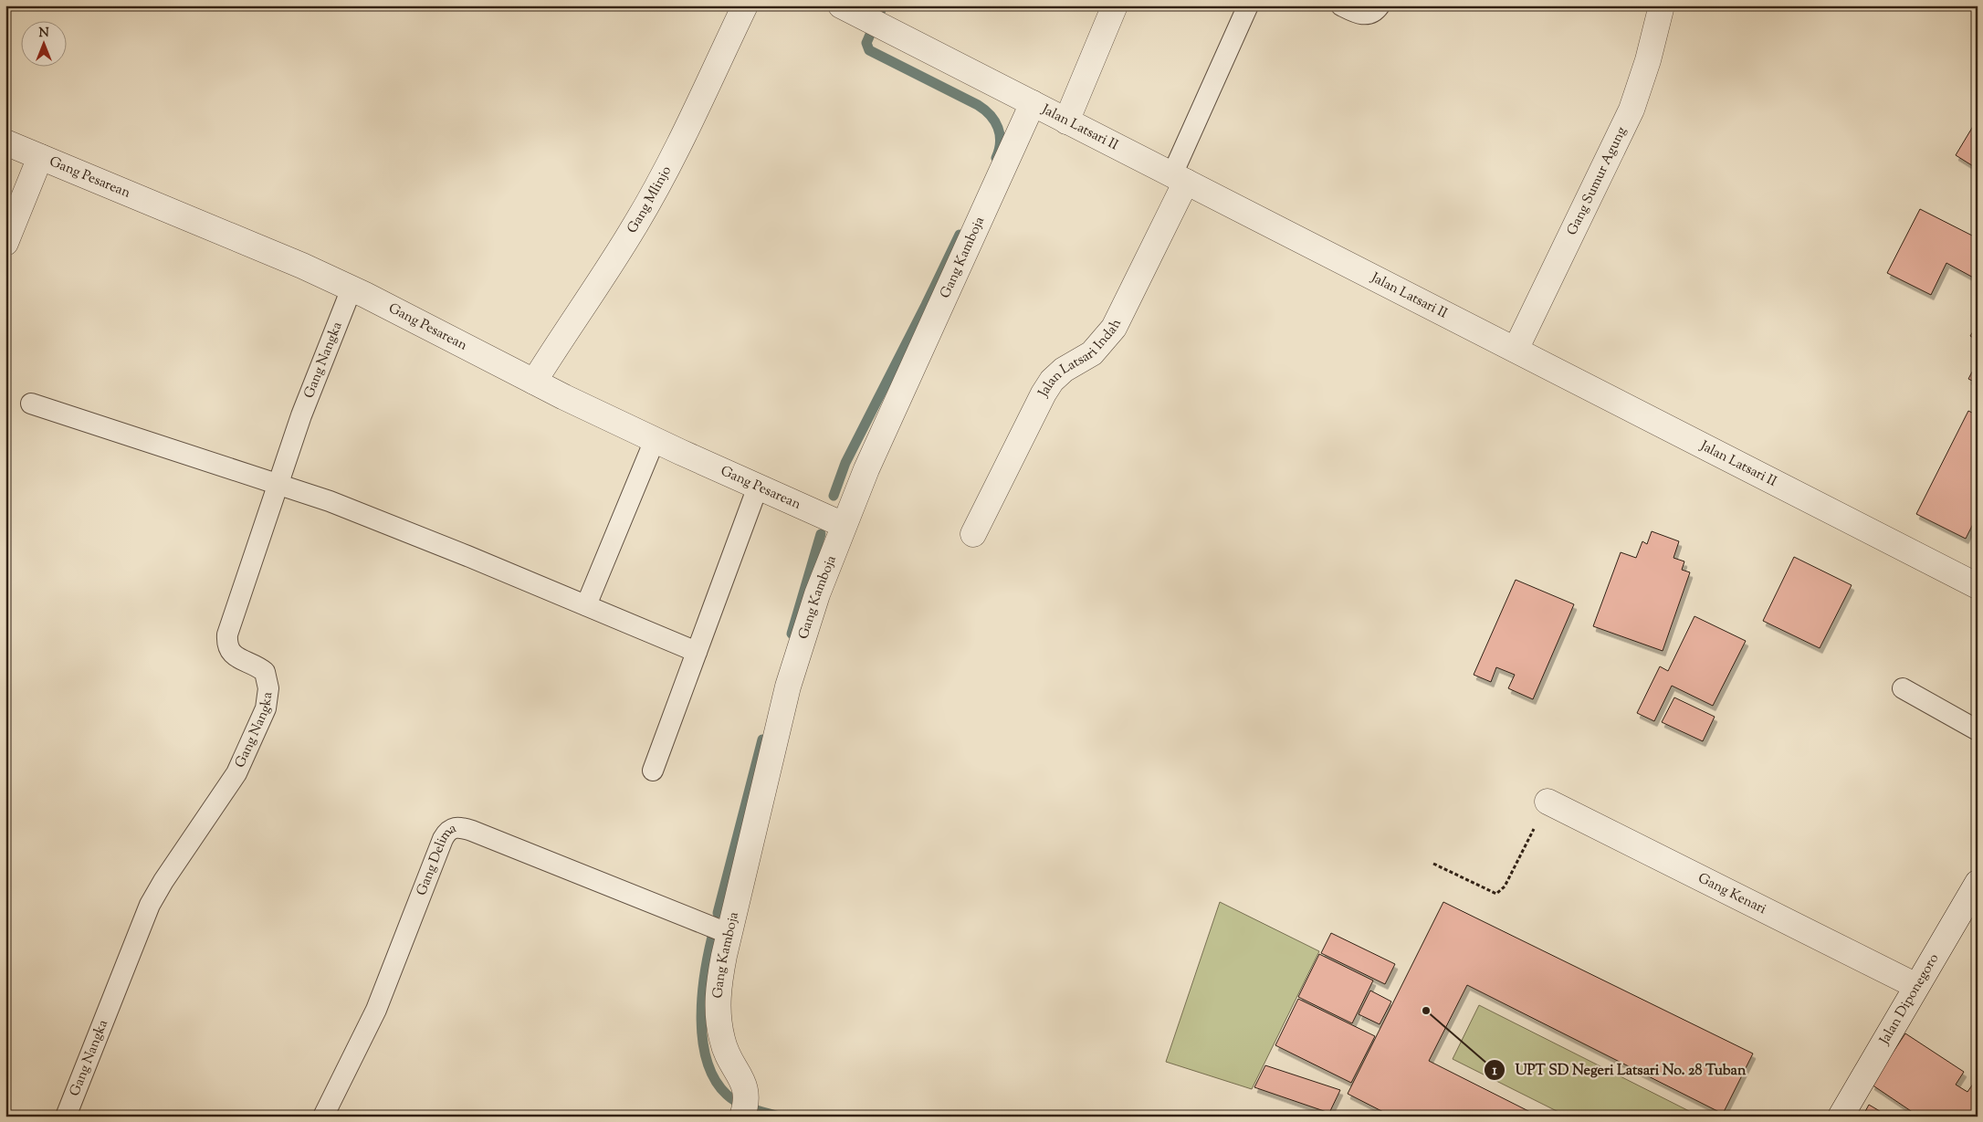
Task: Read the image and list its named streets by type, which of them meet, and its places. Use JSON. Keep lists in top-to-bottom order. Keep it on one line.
{"streets":{"street":["Jalan Latsari II","Gang Pesarean","Gang Sumur Agung","Gang Mlinjo","Gang Kamboja","Jalan Latsari Indah","Gang Kenari","Jalan Diponegoro"],"lane":["Gang Nangka","Gang Delima"]},"crossings":[["Jalan Latsari II","Gang Sumur Agung"],["Jalan Latsari II","Gang Kamboja"],["Jalan Latsari II","Jalan Latsari Indah"],["Gang Pesarean","Gang Mlinjo"],["Gang Pesarean","Gang Kamboja"],["Gang Pesarean","Gang Nangka"],["Gang Kamboja","Gang Delima"],["Gang Kenari","Jalan Diponegoro"]],"places":["UPT SD Negeri Latsari No. 28 Tuban"],"north":"top"}
